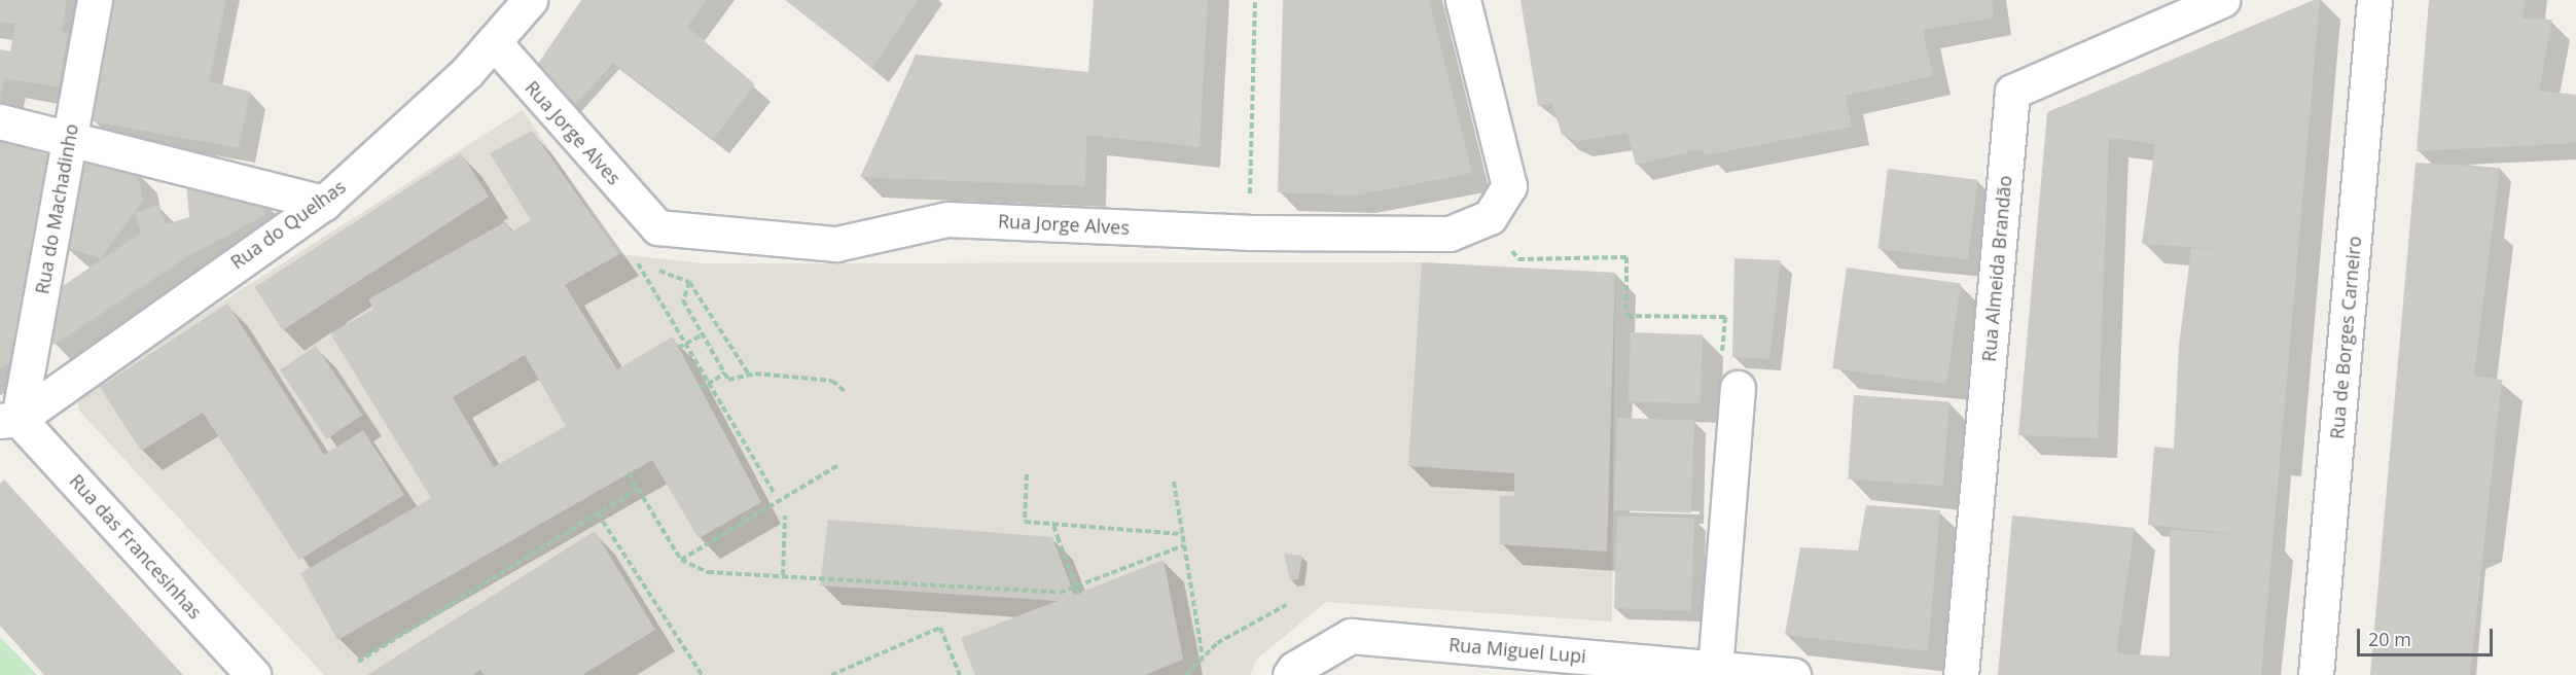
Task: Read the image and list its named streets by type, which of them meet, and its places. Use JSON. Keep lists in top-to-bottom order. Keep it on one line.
{"streets":{"street":["Rua Jorge Alves","Rua do Machadinho","Rua do Quelhas","Rua Almeida Brandão","Rua de Borges Carneiro","Rua das Francesinhas","Rua Miguel Lupi"]},"crossings":[["Rua Jorge Alves","Rua do Quelhas"],["Rua do Machadinho","Rua do Quelhas"],["Rua do Machadinho","Rua das Francesinhas"],["Rua do Quelhas","Rua das Francesinhas"]],"scale_bar":"20 m"}
